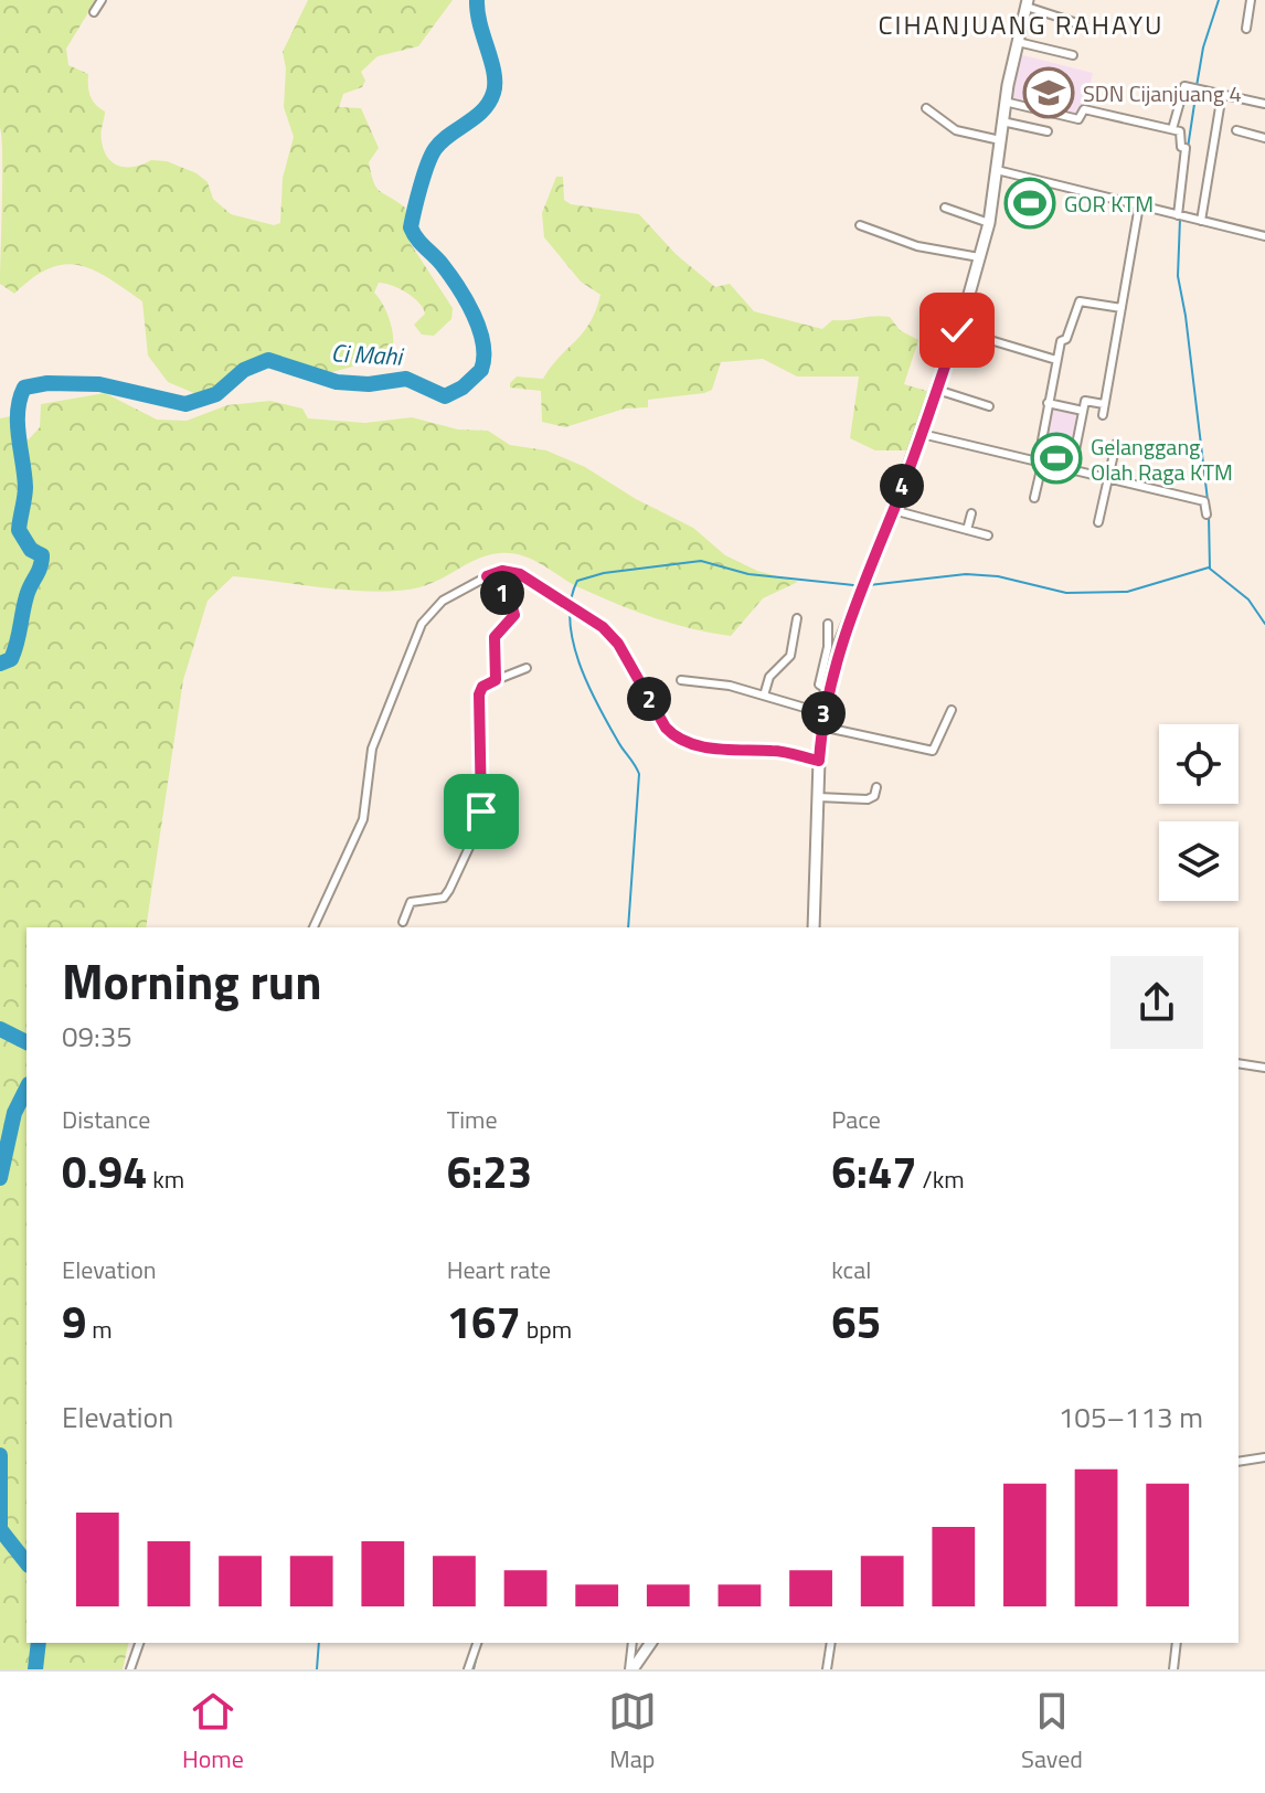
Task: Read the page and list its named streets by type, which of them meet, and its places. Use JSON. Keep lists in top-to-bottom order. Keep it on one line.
{"districts":["CIHANJUANG RAHAYU"],"water":["Ci Mahi"],"places":{"school or university":["SDN Cijanjuang 4"],"sports":["GOR KTM","Gelanggang Olah Raga KTM"]},"page":{"pins":["4","1","2","3"],"heading":["Morning run","09:35"],"stats":[["Distance","0.94 km"],["Time","6:23"],["Pace","6:47 /km"],["Elevation","9 m"],["Heart rate","167 bpm"],["kcal","65"]],"chart":["Elevation","105–113 m"],"tabs":["Home","Map","Saved"]}}
